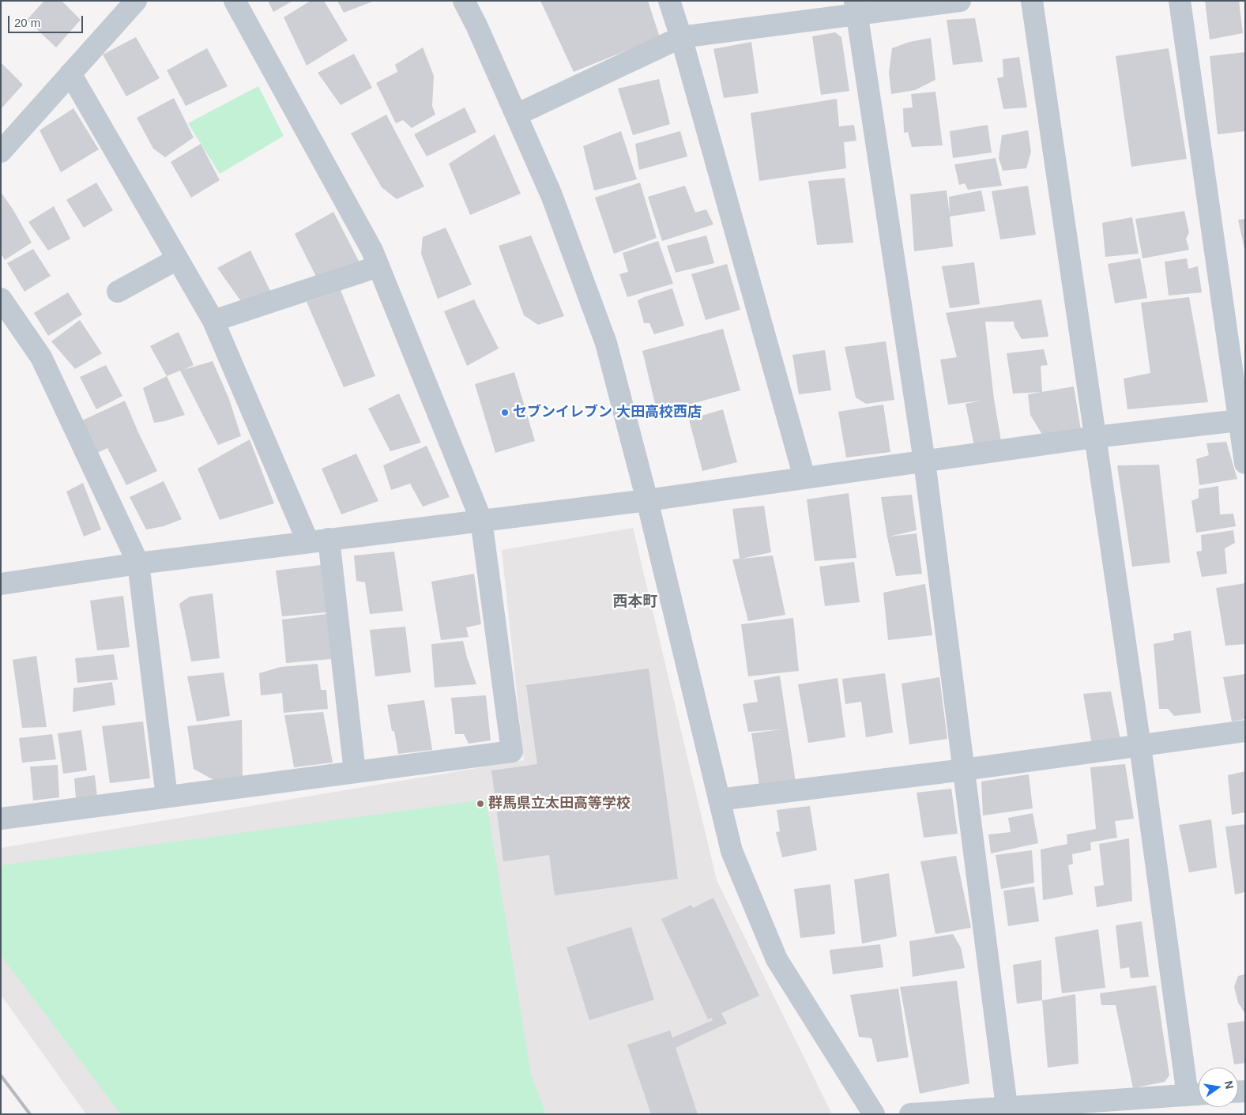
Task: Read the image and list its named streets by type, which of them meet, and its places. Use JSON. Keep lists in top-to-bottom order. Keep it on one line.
{"districts":["西本町"],"places":["セブンイレブン 大田高校西店","群馬県立太田高等学校"],"scale_bar":"20 m","north":"right"}
